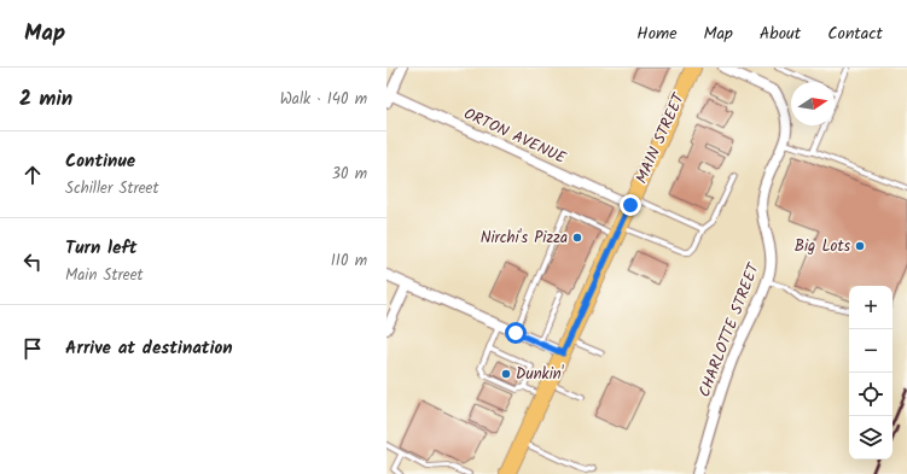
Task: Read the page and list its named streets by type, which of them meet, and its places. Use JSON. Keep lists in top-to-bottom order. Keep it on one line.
{"streets":{"main road":["MAIN STREET"],"street":["ORTON AVENUE","CHARLOTTE STREET"]},"crossings":[["ORTON AVENUE","MAIN STREET"]],"places":["Nirchi's Pizza","Big Lots","Dunkin'"],"north":"right","page":{"header":"Map","nav":["Home","Map","About","Contact"],"heading":["2 min","Walk · 140 m"],"list":[["Continue","Schiller Street","30 m"],["Turn left","Main Street","110 m"],"Arrive at destination"],"map_buttons":["+","−"]}}
